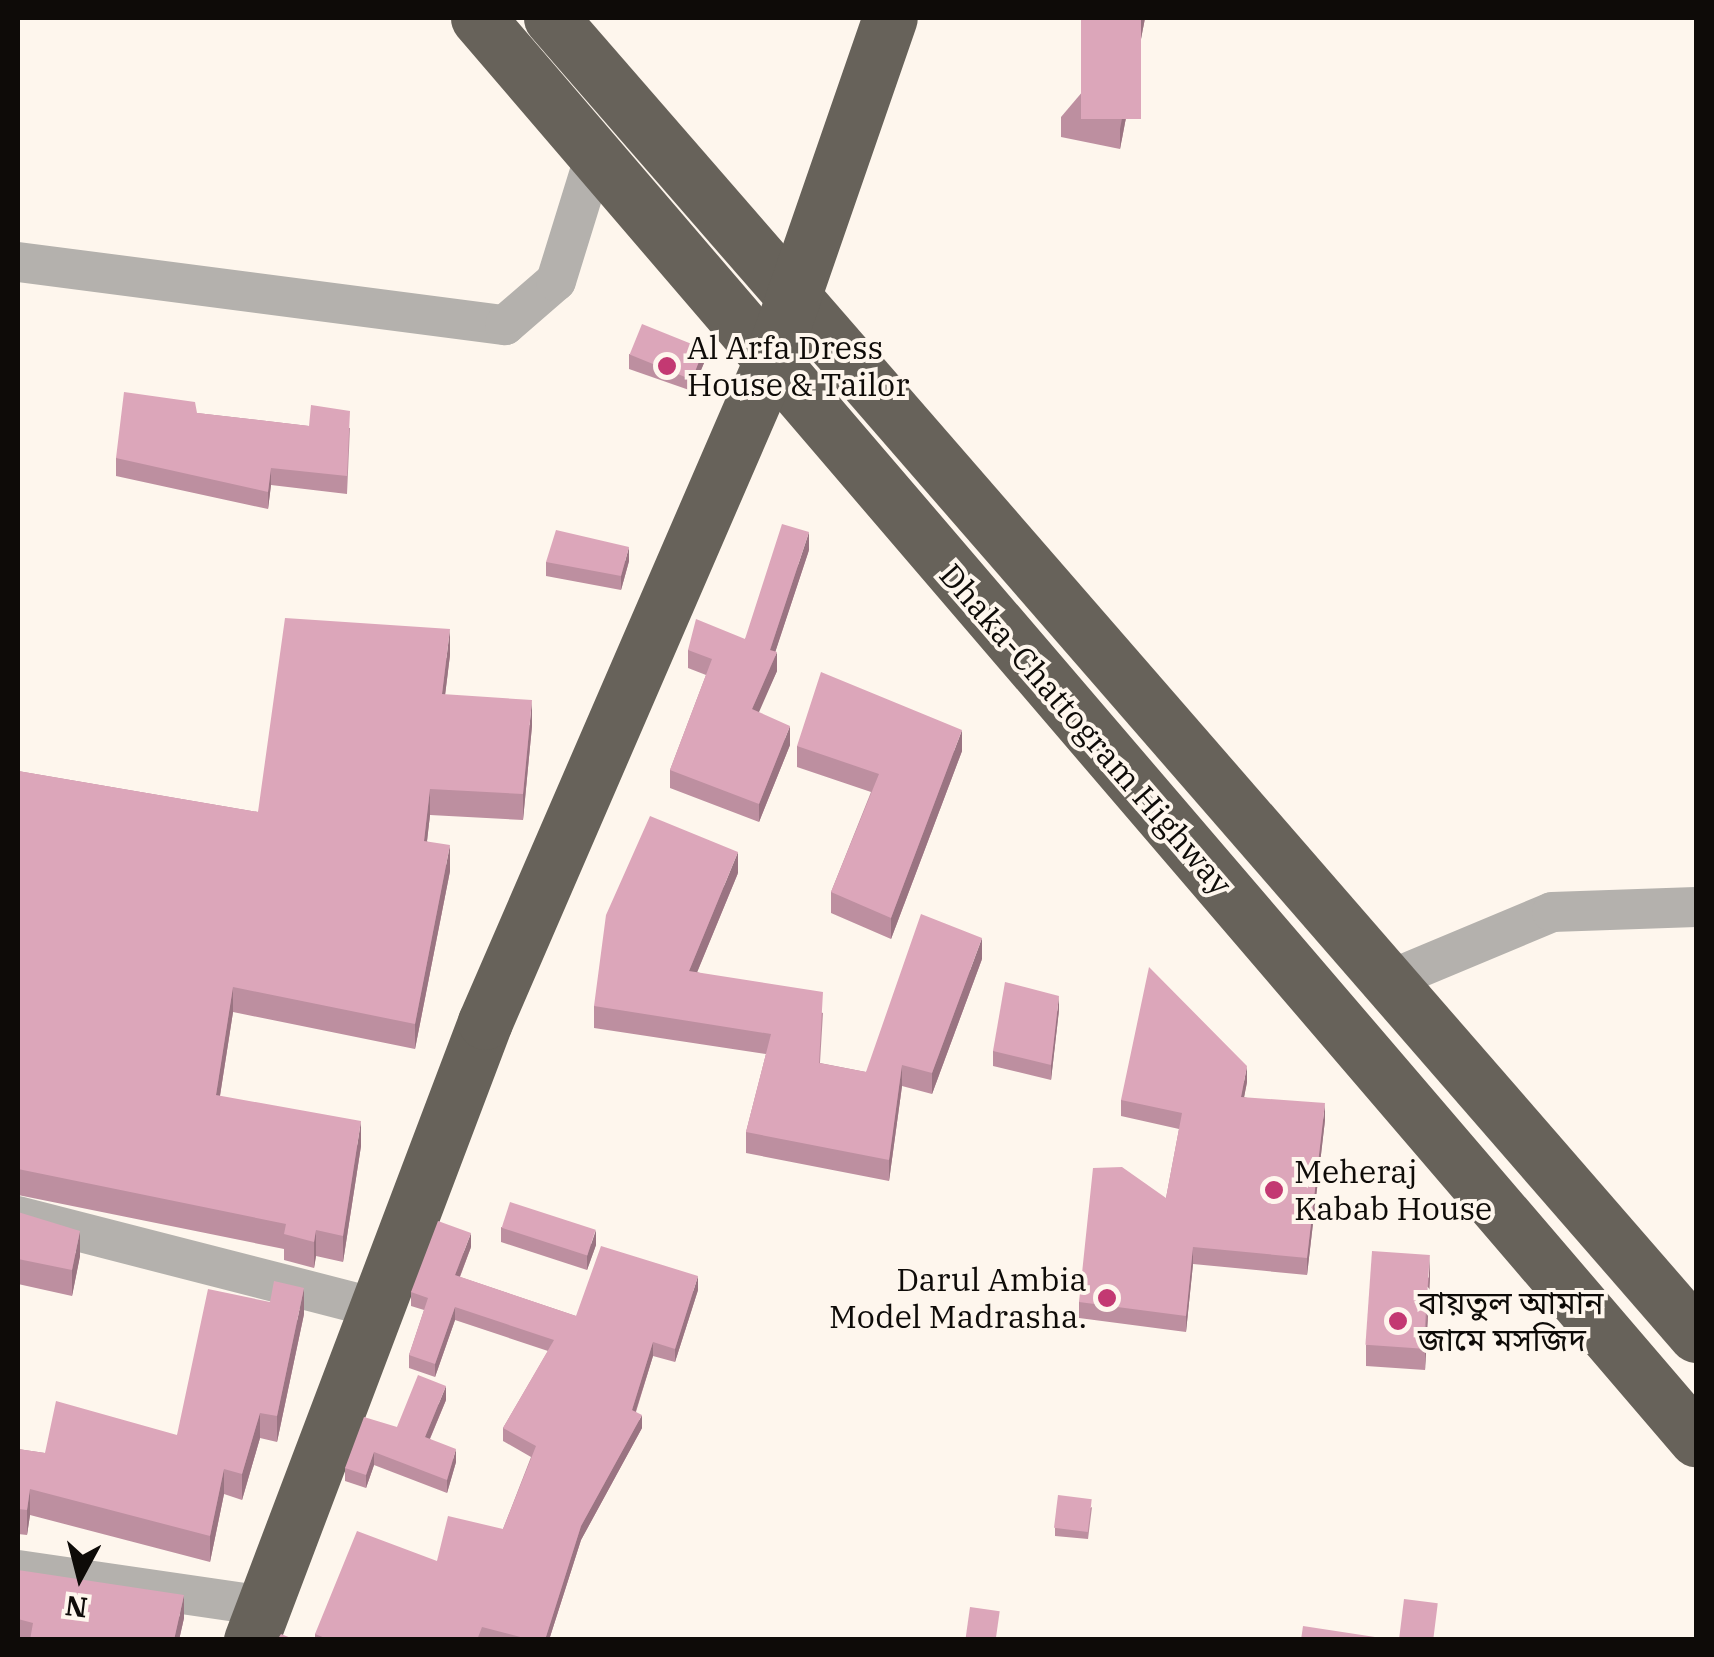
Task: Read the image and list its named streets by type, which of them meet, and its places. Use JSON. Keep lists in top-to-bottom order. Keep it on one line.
{"streets":{"highway":["Dhaka-Chattogram Highway"]},"places":["Al Arfa Dress House & Tailor","Meheraj Kabab House","Darul Ambia Model Madrasha.","বায়তুল আমান জামে মসজিদ"],"north":"bottom"}
